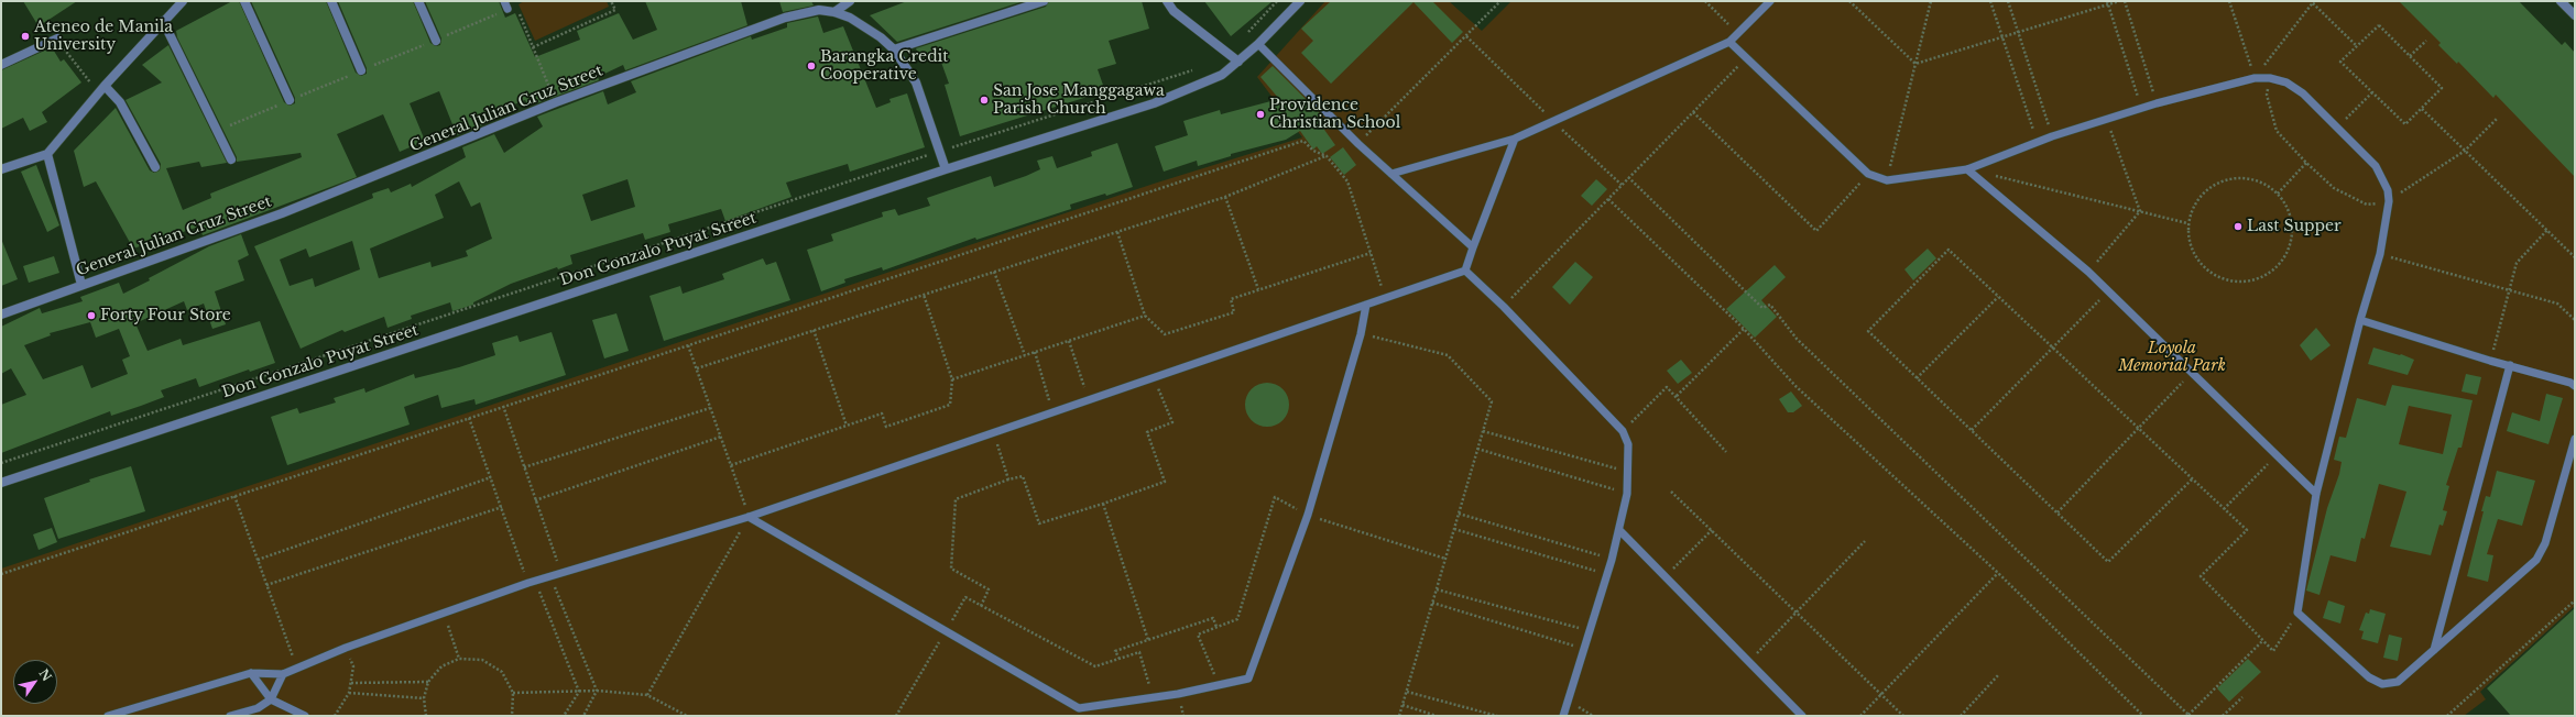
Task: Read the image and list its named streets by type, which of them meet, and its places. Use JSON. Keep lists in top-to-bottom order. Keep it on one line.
{"streets":{"street":["General Julian Cruz Street","Don Gonzalo Puyat Street"]},"crossings":[["General Julian Cruz Street","Don Gonzalo Puyat Street"]],"parks":["Loyola Memorial Park"],"places":["Ateneo de Manila University","Barangka Credit Cooperative","San Jose Manggagawa Parish Church","Providence Christian School","Last Supper","Forty Four Store"],"north":"top right"}
